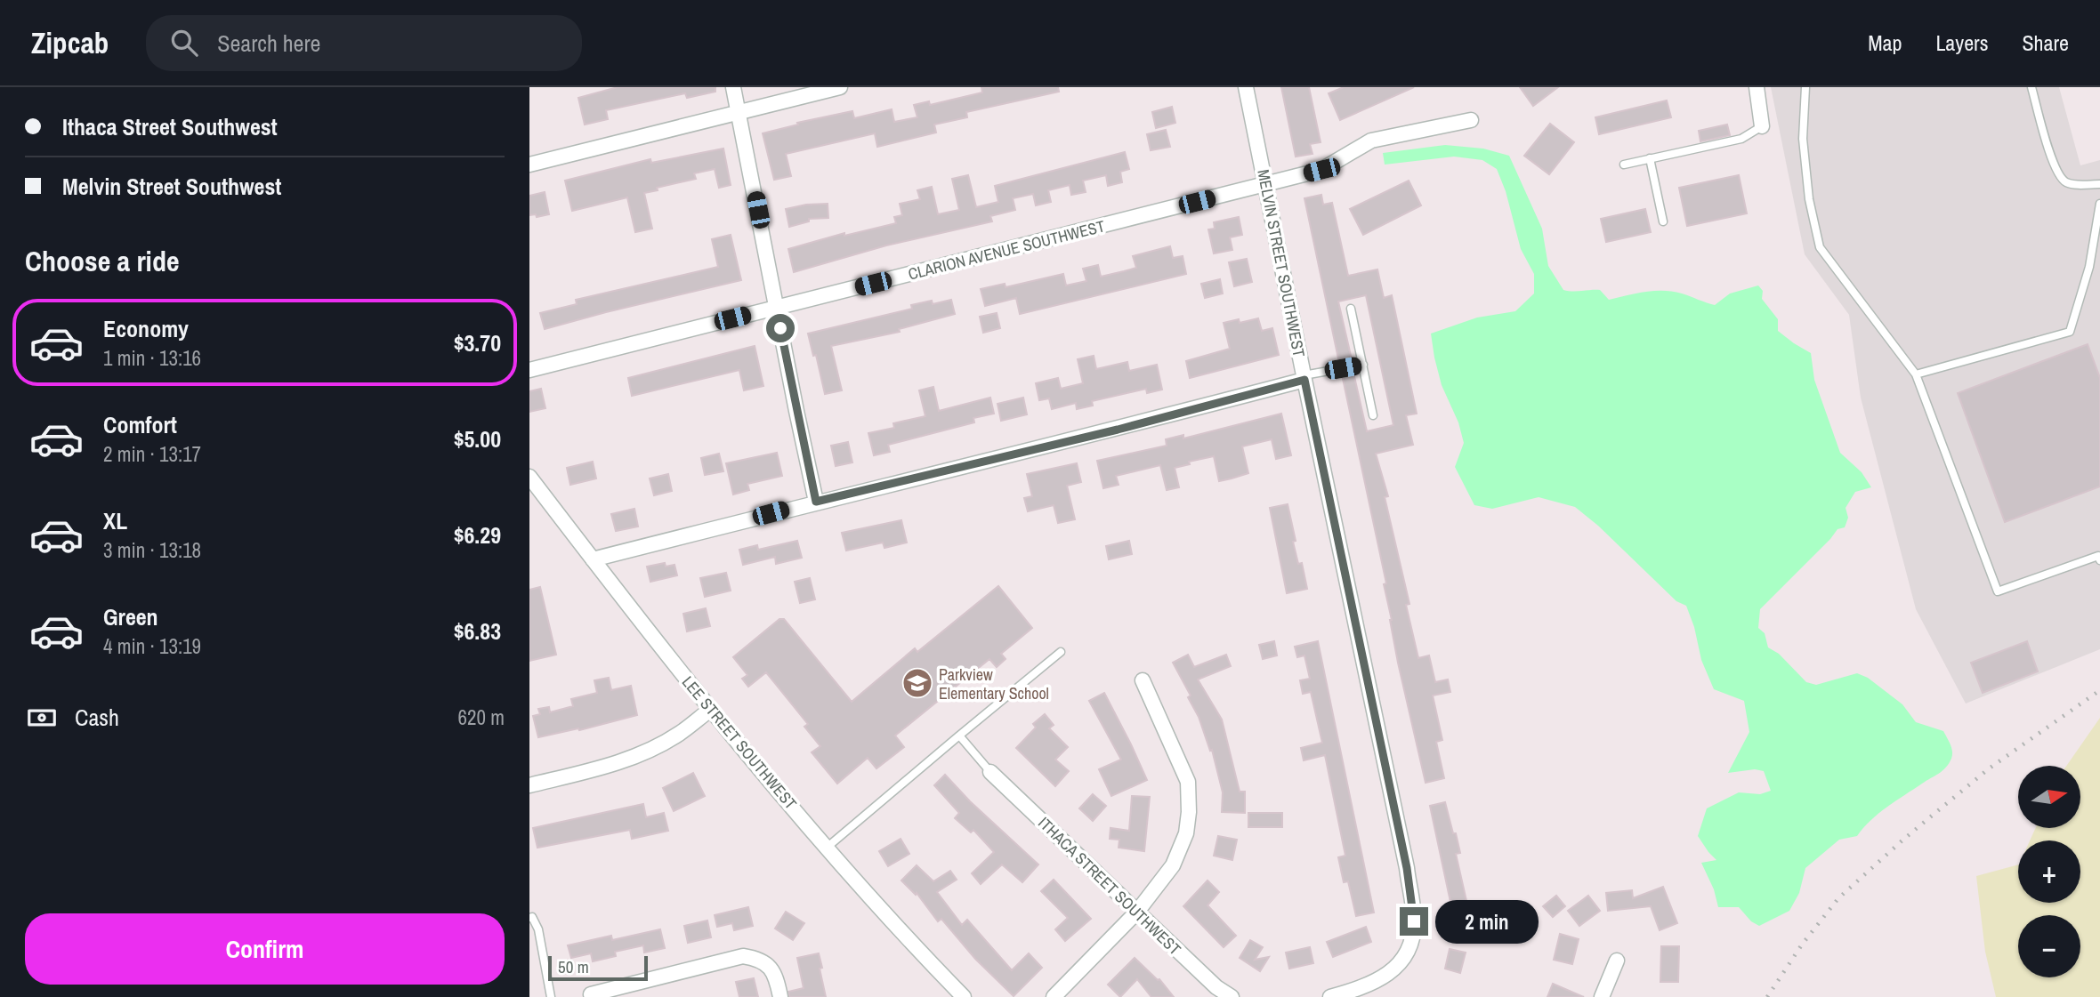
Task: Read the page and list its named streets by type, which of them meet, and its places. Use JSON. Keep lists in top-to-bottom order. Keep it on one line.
{"streets":{"street":["CLARION AVENUE SOUTHWEST","MELVIN STREET SOUTHWEST","LEE STREET SOUTHWEST","ITHACA STREET SOUTHWEST"]},"crossings":[["CLARION AVENUE SOUTHWEST","MELVIN STREET SOUTHWEST"]],"places":{"school or university":["Parkview Elementary School"]},"scale_bar":"50 m","north":"right","page":{"header":"Zipcab","search":"Search here","nav":["Map","Layers","Share"],"banner":["Ithaca Street Southwest","Melvin Street Southwest"],"heading":"Choose a ride","list":[{"name":"Economy","note":"1 min · 13:16","value":"$3.70"},{"name":"Comfort","note":"2 min · 13:17","value":"$5.00"},{"name":"XL","note":"3 min · 13:18","value":"$6.29"},{"name":"Green","note":"4 min · 13:19","value":"$6.83"}],"pay":["Cash","620 m"],"map_buttons":["+","−"],"bubble":"2 min","buttons":"Confirm","scale":"50 m"}}
